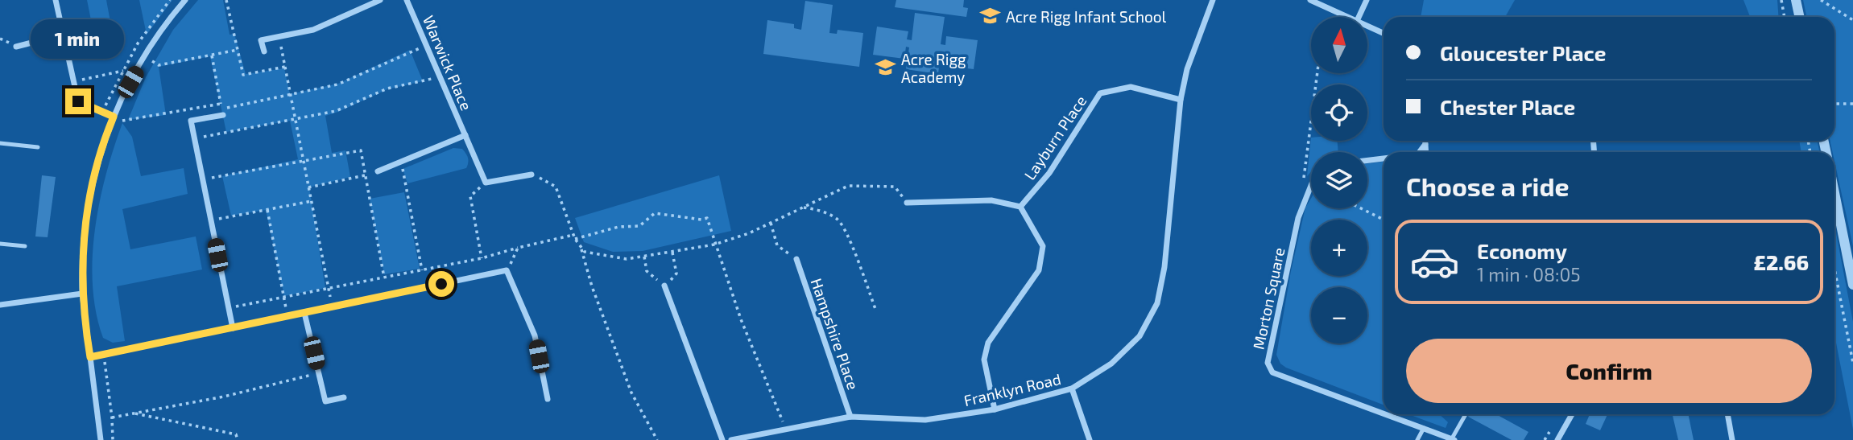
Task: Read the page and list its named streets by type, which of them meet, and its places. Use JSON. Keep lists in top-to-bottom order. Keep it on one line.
{"streets":{"street":["Warwick Place","Layburn Place","Morton Square","Hampshire Place","Franklyn Road"]},"crossings":[["Layburn Place","Franklyn Road"],["Hampshire Place","Franklyn Road"]],"places":{"school or university":["Acre Rigg Infant School","Acre Rigg Academy"]},"north":"top","page":{"map_buttons":["+","−"],"banner":["Gloucester Place","Chester Place"],"bubble":"1 min","heading":"Choose a ride","list":[{"name":"Economy","note":"1 min · 08:05","value":"£2.66"}],"buttons":"Confirm"}}
